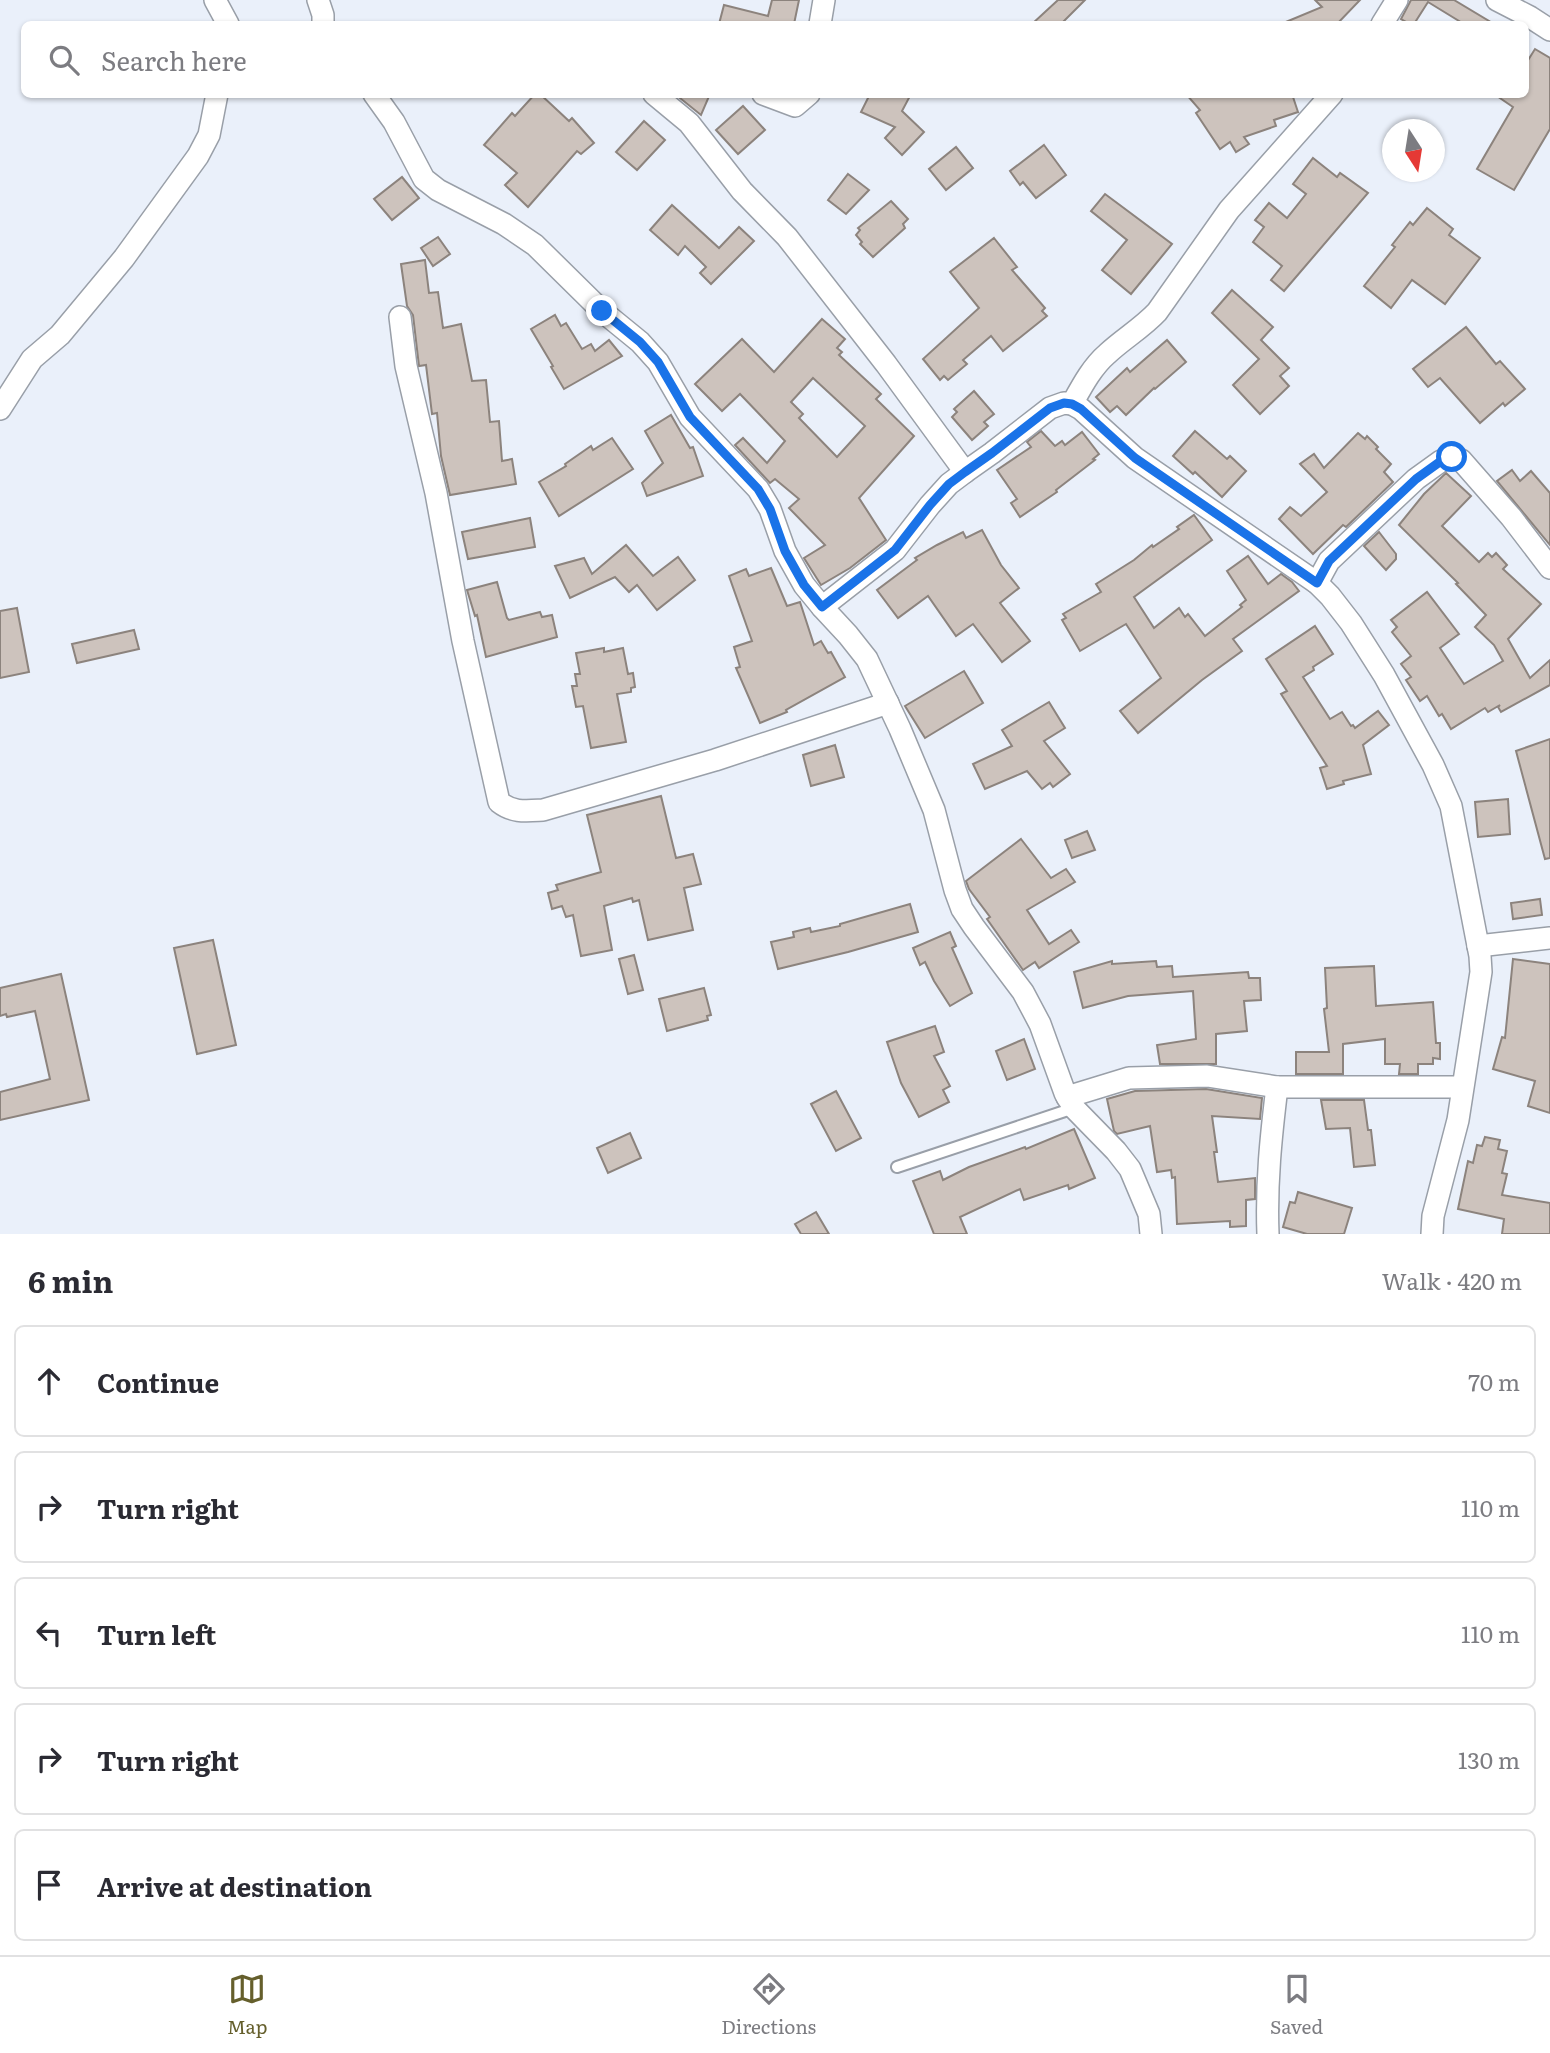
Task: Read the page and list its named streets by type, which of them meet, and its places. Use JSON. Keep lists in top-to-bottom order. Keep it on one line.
{"north":"bottom","page":{"search":"Search here","heading":["6 min","Walk · 420 m"],"list":[["Continue","70 m"],["Turn right","110 m"],["Turn left","110 m"],["Turn right","130 m"],"Arrive at destination"],"nav":["Map","Directions","Saved"]}}
